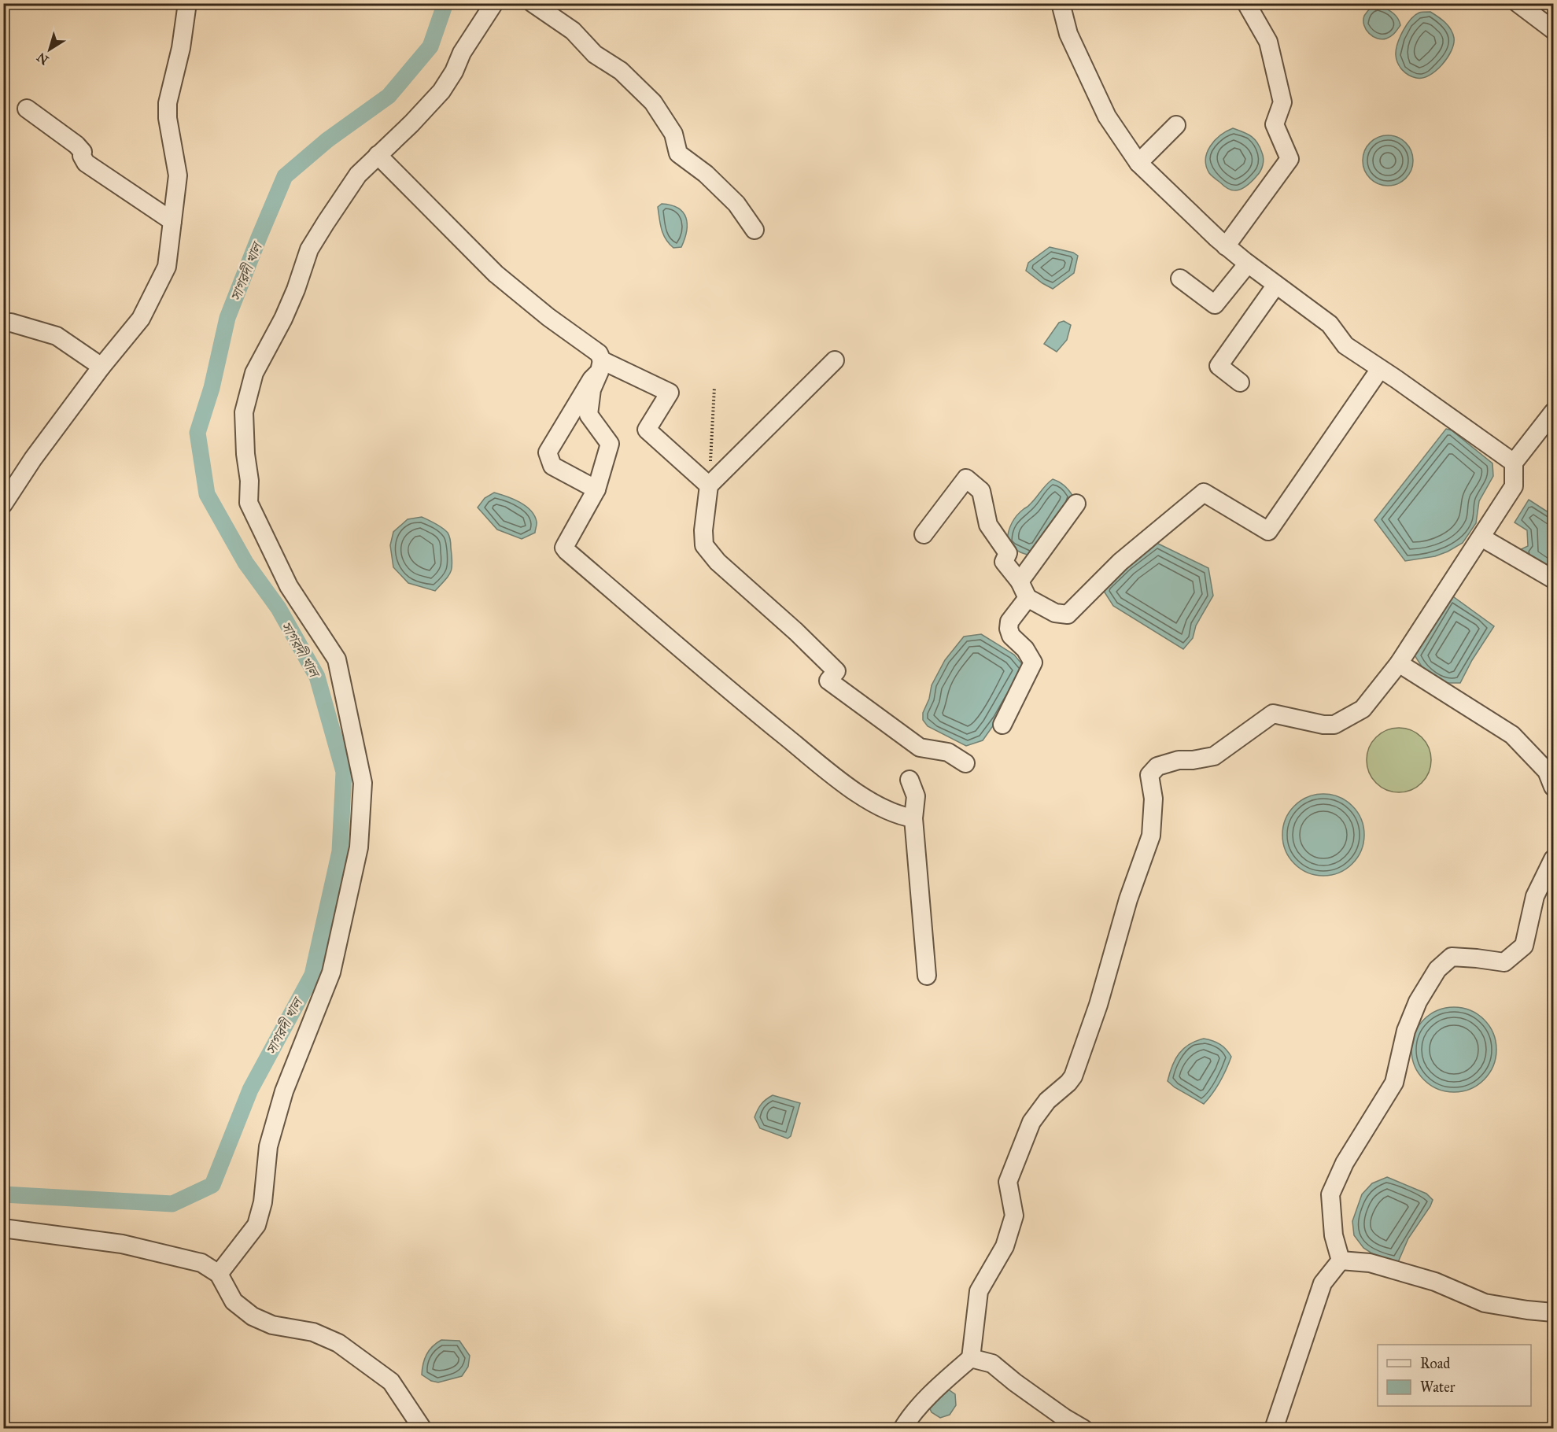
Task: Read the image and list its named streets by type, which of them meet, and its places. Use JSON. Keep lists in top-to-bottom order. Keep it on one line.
{"water":["সাগরদী খাল"],"legend":["Road","Water"],"north":"bottom left"}
